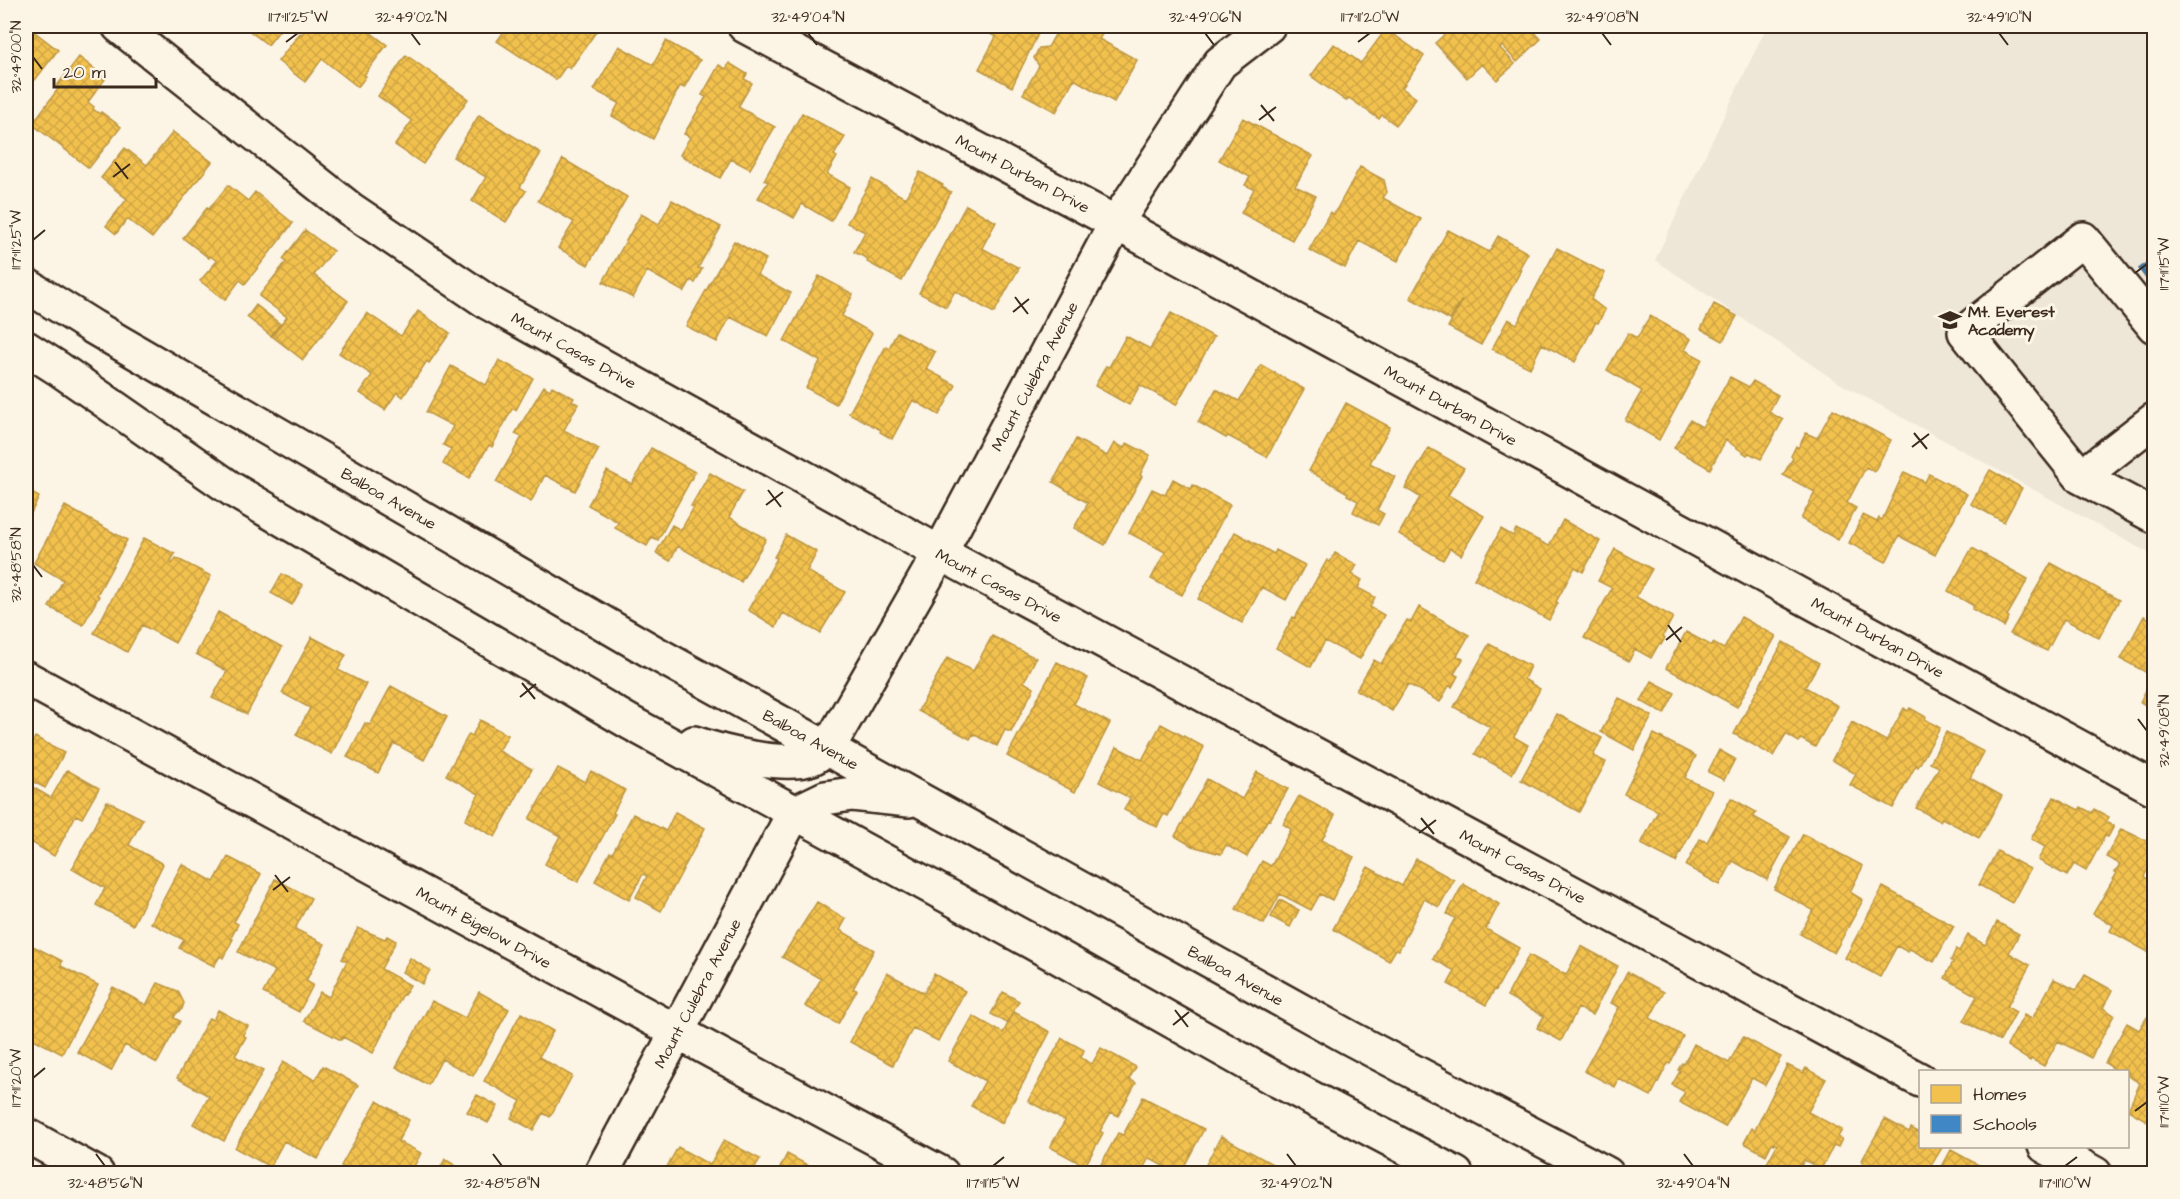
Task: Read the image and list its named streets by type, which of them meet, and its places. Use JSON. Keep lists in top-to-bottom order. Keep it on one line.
{"streets":{"street":["Mount Durban Drive","Mount Casas Drive","Mount Culebra Avenue","Balboa Avenue","Mount Bigelow Drive"]},"crossings":[["Mount Durban Drive","Mount Culebra Avenue"],["Mount Casas Drive","Mount Culebra Avenue"],["Mount Culebra Avenue","Balboa Avenue"],["Mount Culebra Avenue","Mount Bigelow Drive"]],"places":{"school or university":["Mt. Everest Academy"]},"legend":["Homes","Schools"],"scale_bar":"20 m","coordinates":["117°11'25\"W","32°49'02\"N","32°49'04\"N","32°49'06\"N","117°11'20\"W","32°49'08\"N","32°49'10\"N","32°49'00\"N","117°11'15\"W","32°48'58\"N","117°11'10\"W","32°48'56\"N"]}
